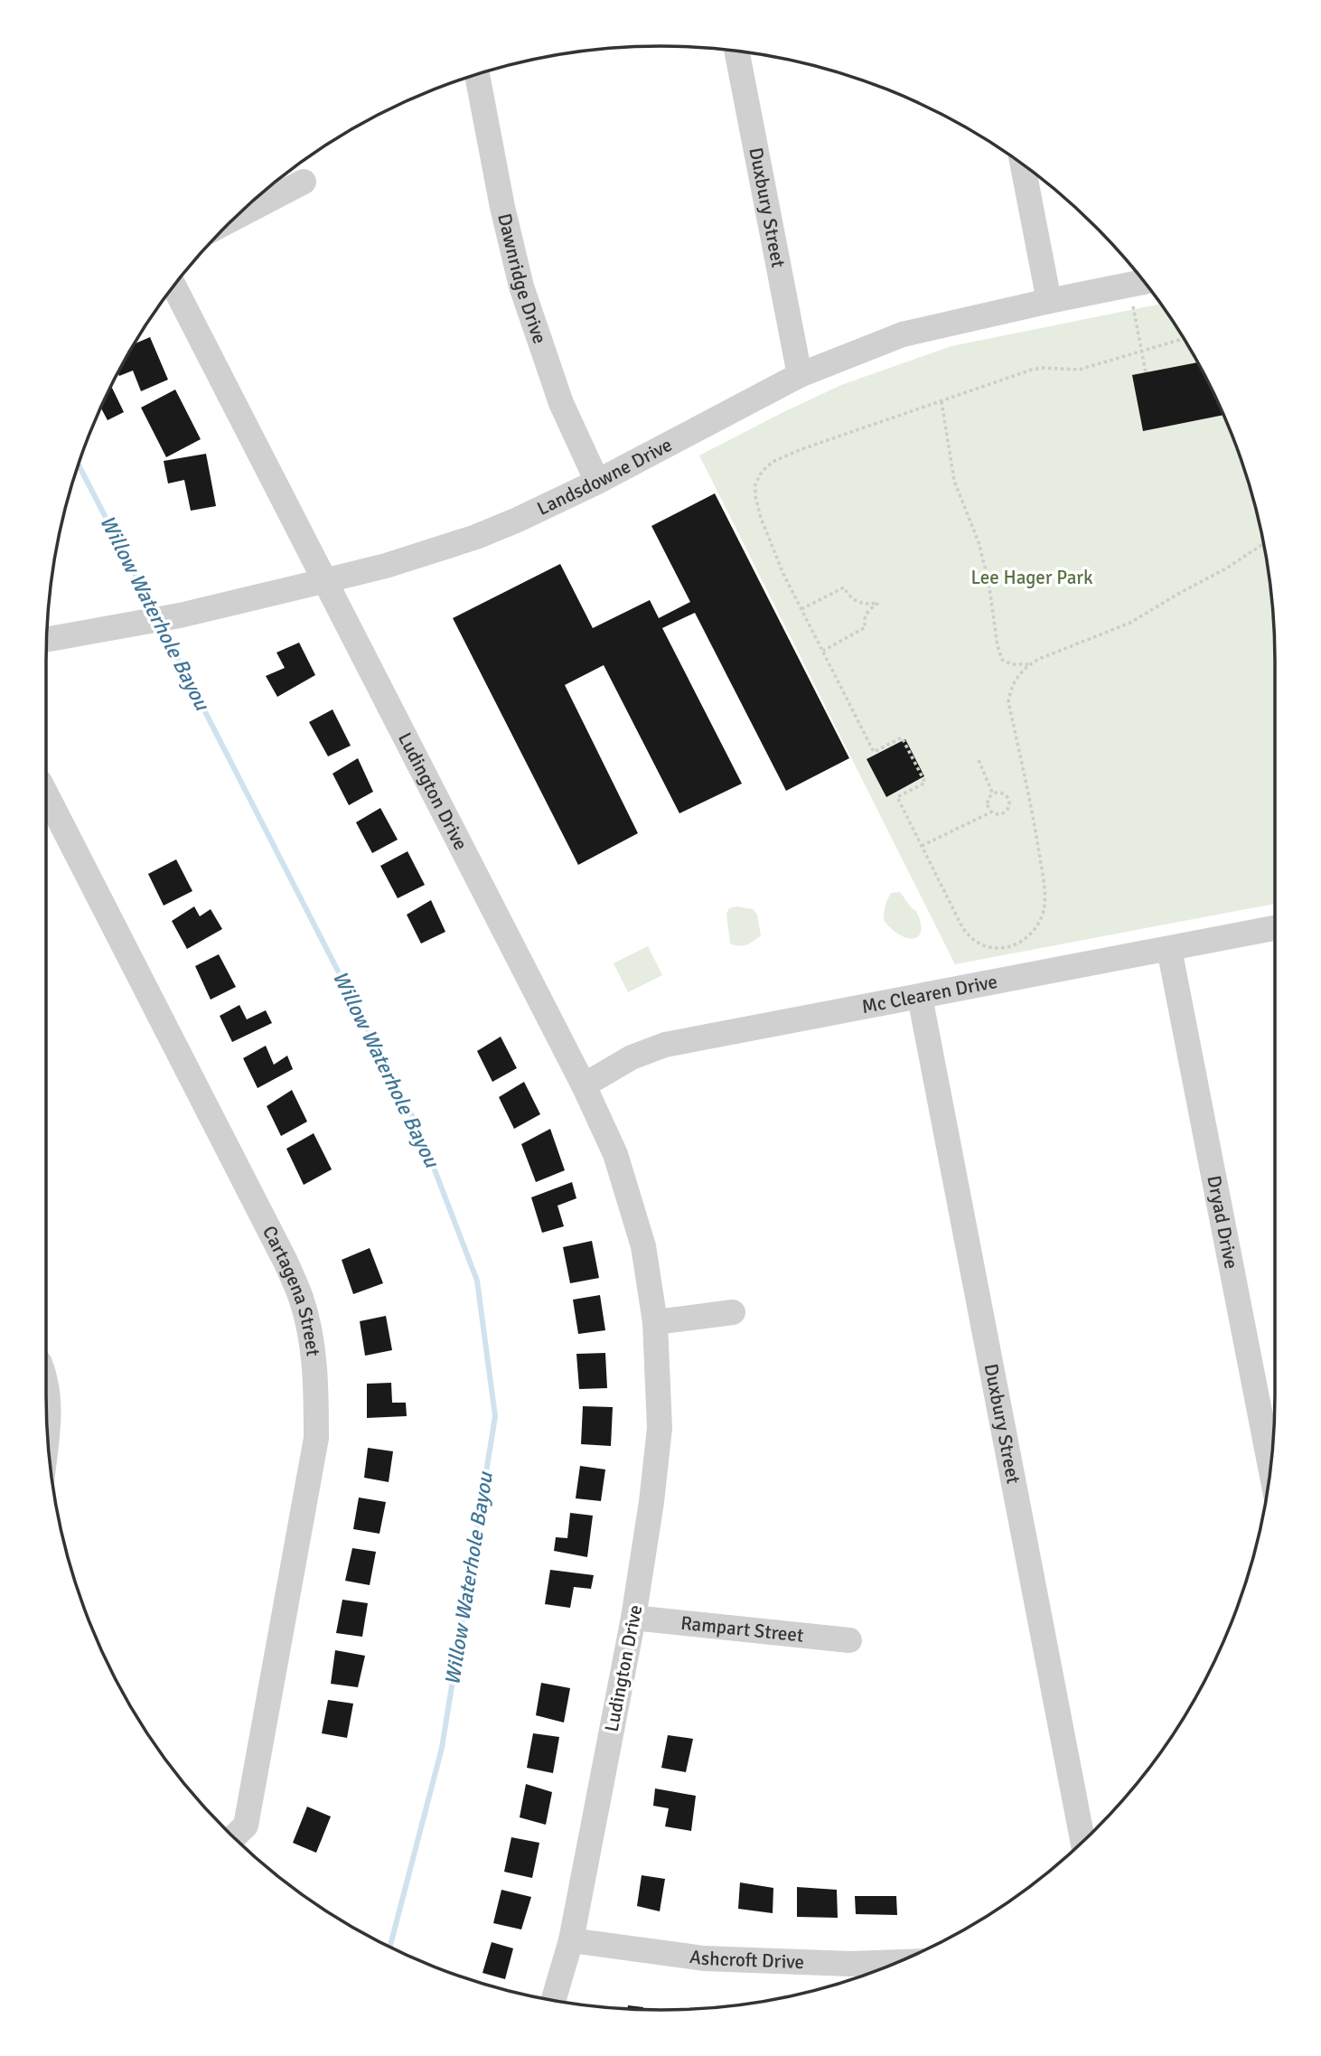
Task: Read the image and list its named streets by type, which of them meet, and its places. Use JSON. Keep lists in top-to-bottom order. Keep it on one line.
{"streets":{"street":["Duxbury Street","Dawnridge Drive","Landsdowne Drive","Ludington Drive","Mc Clearen Drive","Dryad Drive","Cartagena Street","Rampart Street","Ashcroft Drive"]},"crossings":[["Duxbury Street","Landsdowne Drive"],["Duxbury Street","Mc Clearen Drive"],["Dawnridge Drive","Landsdowne Drive"],["Landsdowne Drive","Ludington Drive"],["Ludington Drive","Mc Clearen Drive"],["Ludington Drive","Rampart Street"],["Ludington Drive","Ashcroft Drive"],["Mc Clearen Drive","Dryad Drive"]],"water":["Willow Waterhole Bayou"],"parks":["Lee Hager Park"]}
